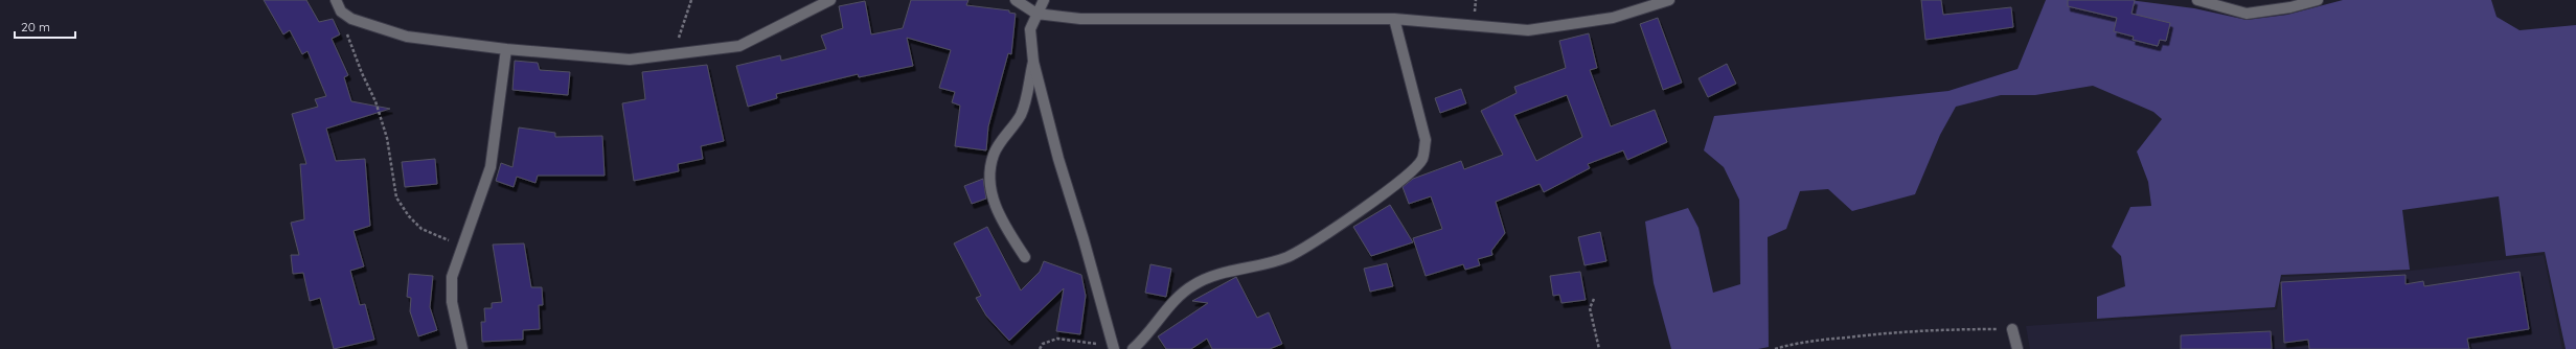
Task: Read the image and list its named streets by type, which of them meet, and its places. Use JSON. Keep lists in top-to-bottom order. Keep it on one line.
{"scale_bar":"20 m"}
